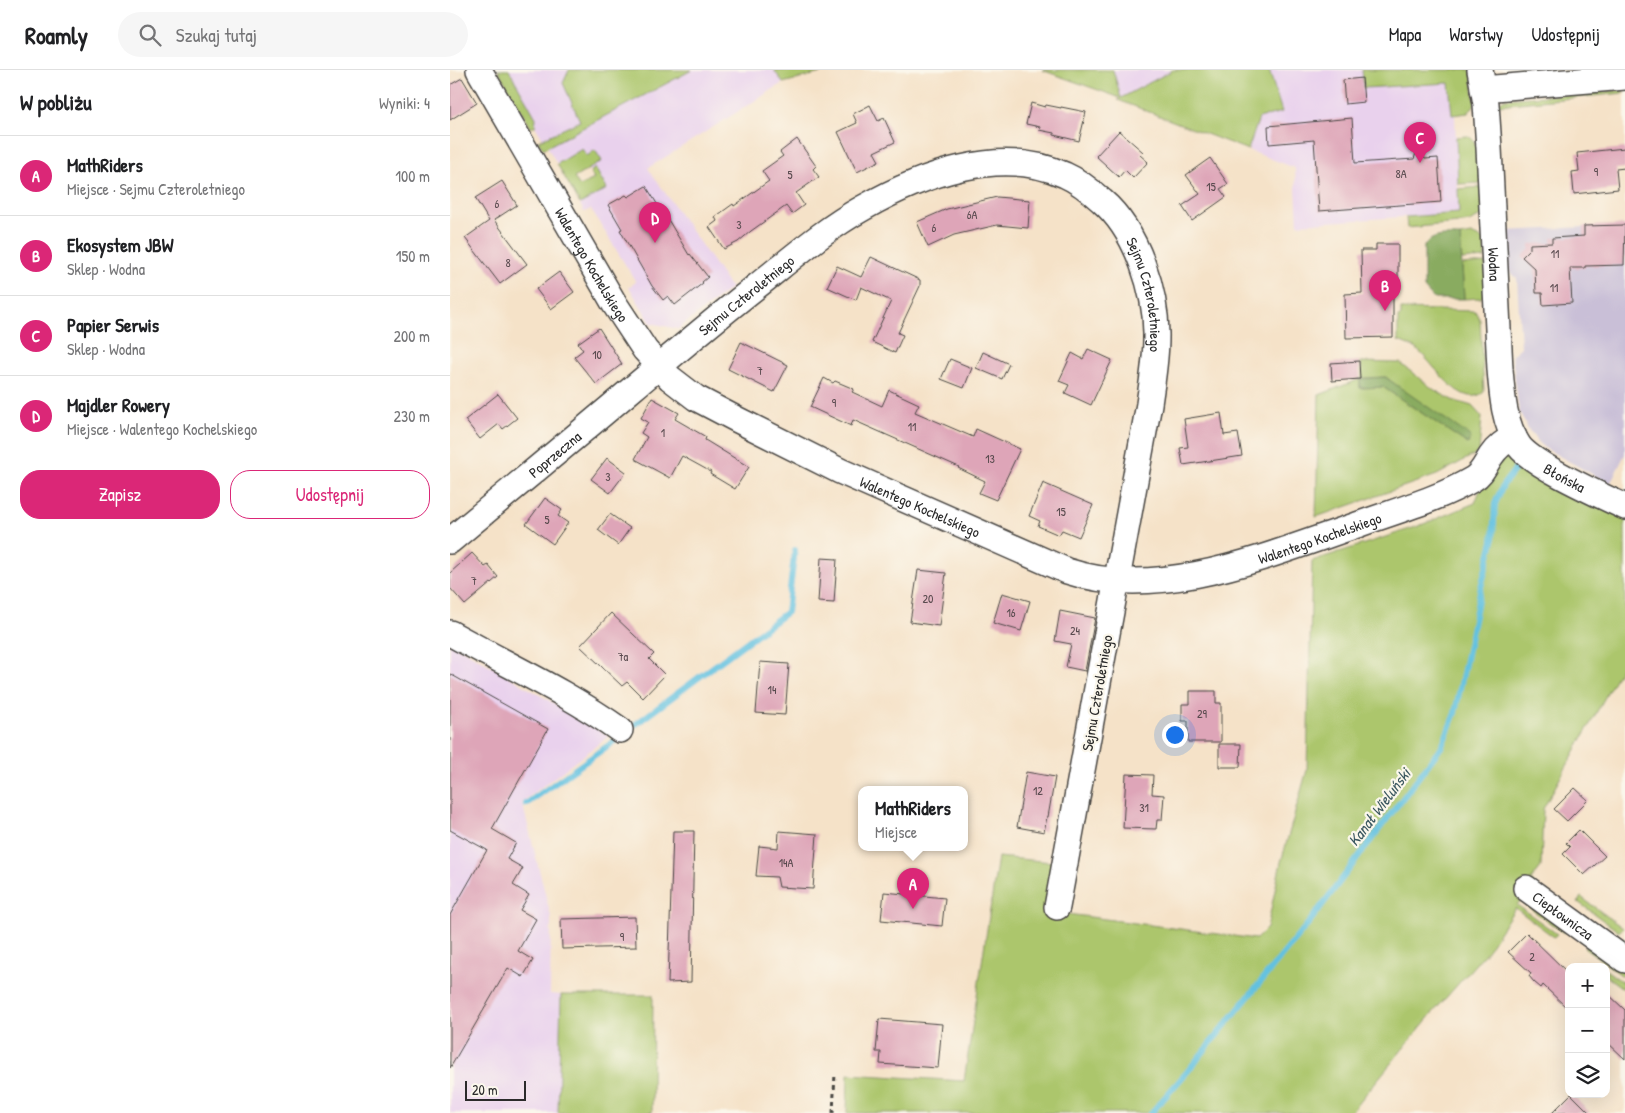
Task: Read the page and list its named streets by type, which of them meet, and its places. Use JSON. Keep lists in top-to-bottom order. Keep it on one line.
{"streets":{"street":["Walentego Kochelskiego","Wodna","Sejmu Czteroletniego","Poprzeczna","Błońska","Ciepłownicza"]},"crossings":[["Walentego Kochelskiego","Wodna"],["Walentego Kochelskiego","Sejmu Czteroletniego"],["Walentego Kochelskiego","Poprzeczna"],["Walentego Kochelskiego","Błońska"],["Wodna","Błońska"],["Sejmu Czteroletniego","Poprzeczna"]],"water":["Kanał Wieluński"],"house_numbers":["9","8A","5","15","6","6A","3","6","11","8","11","10","7","9","11","1","13","3","15","5","7","20","16","24","7a","14","29","12","31","14A","9","2"],"scale_bar":"20 m","page":{"header":"Roamly","search":"Szukaj tutaj","nav":["Mapa","Warstwy","Udostępnij"],"heading":["W pobliżu","Wyniki: 4"],"pins":["C","D","B","A"],"list":[{"mark":"A","name":"MathRiders","note":"Miejsce · Sejmu Czteroletniego","value":"100 m"},{"mark":"B","name":"Ekosystem JBW","note":"Sklep · Wodna","value":"150 m"},{"mark":"C","name":"Papier Serwis","note":"Sklep · Wodna","value":"200 m"},{"mark":"D","name":"Majdler Rowery","note":"Miejsce · Walentego Kochelskiego","value":"230 m"}],"buttons":["Zapisz","Udostępnij"],"popup":["MathRiders","Miejsce"],"map_buttons":["+","−"],"scale":"20 m"}}
